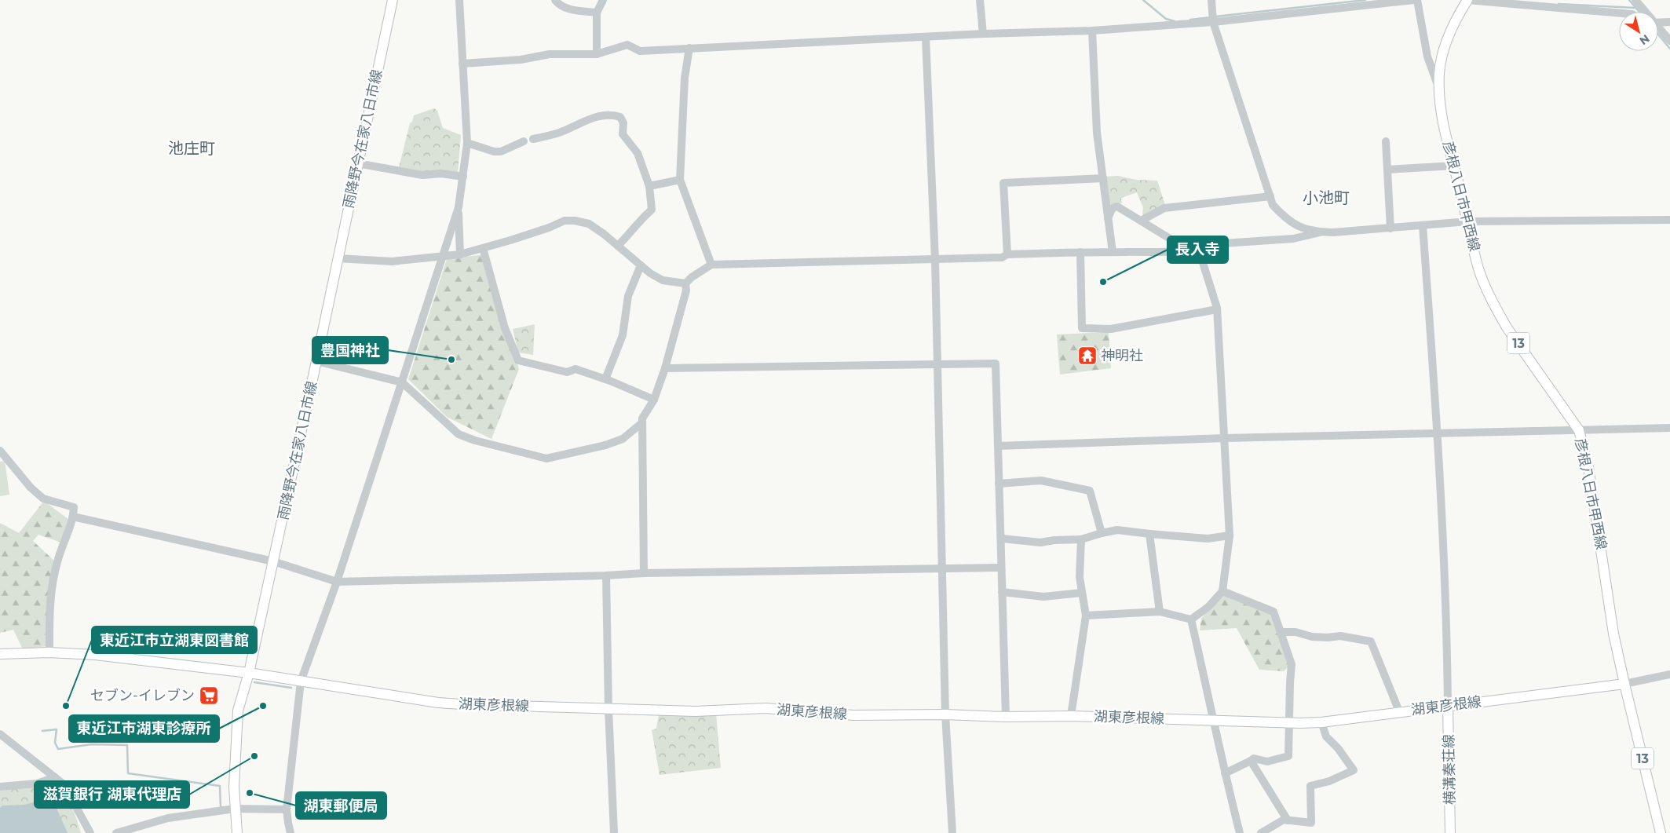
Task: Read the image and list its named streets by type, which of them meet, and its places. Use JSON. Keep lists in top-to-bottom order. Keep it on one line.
{"streets":{"main road":["雨降野今在家八日市線","彦根八日市甲西線","13","湖東彦根線","横溝秦荘線"]},"crossings":[["雨降野今在家八日市線","湖東彦根線"],["彦根八日市甲西線","湖東彦根線"],["湖東彦根線","横溝秦荘線"]],"districts":["池庄町","小池町"],"places":{"other":["長入寺","豊国神社","東近江市立湖東図書館","東近江市湖東診療所","滋賀銀行 湖東代理店","湖東郵便局"],"temple":["神明社"],"supermarket":["セブン-イレブン"]},"north":"bottom right"}
